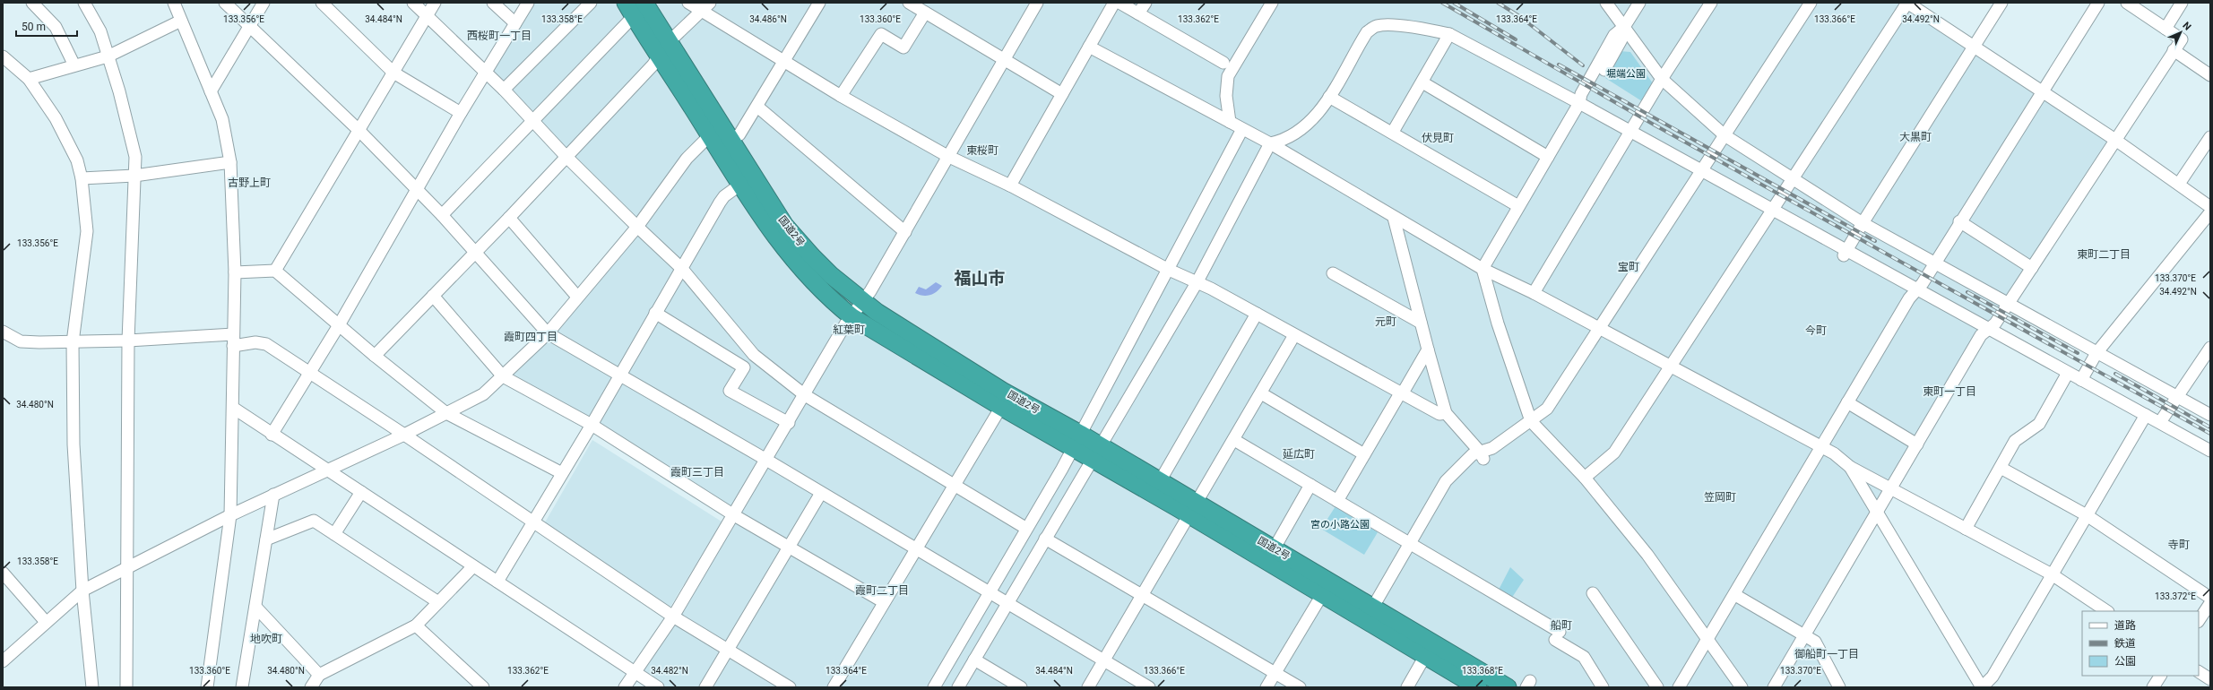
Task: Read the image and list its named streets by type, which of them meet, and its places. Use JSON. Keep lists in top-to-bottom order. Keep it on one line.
{"streets":{"highway":["国道2号"]},"districts":["西桜町一丁目","大黒町","伏見町","東桜町","古野上町","東町二丁目","宝町","福山市","元町","紅葉町","今町","霞町四丁目","東町一丁目","延広町","霞町三丁目","笠岡町","寺町","霞町二丁目","船町","地吹町","御船町一丁目"],"parks":["堀端公園","宮の小路公園"],"legend":["道路","鉄道","公園"],"scale_bar":"50 m","north":"top right","coordinates":["133.356°E","34.484°N","133.358°E","34.486°N","133.360°E","133.362°E","133.364°E","133.366°E","34.492°N","133.370°E","34.480°N","133.372°E","34.482°N","133.368°E"]}
